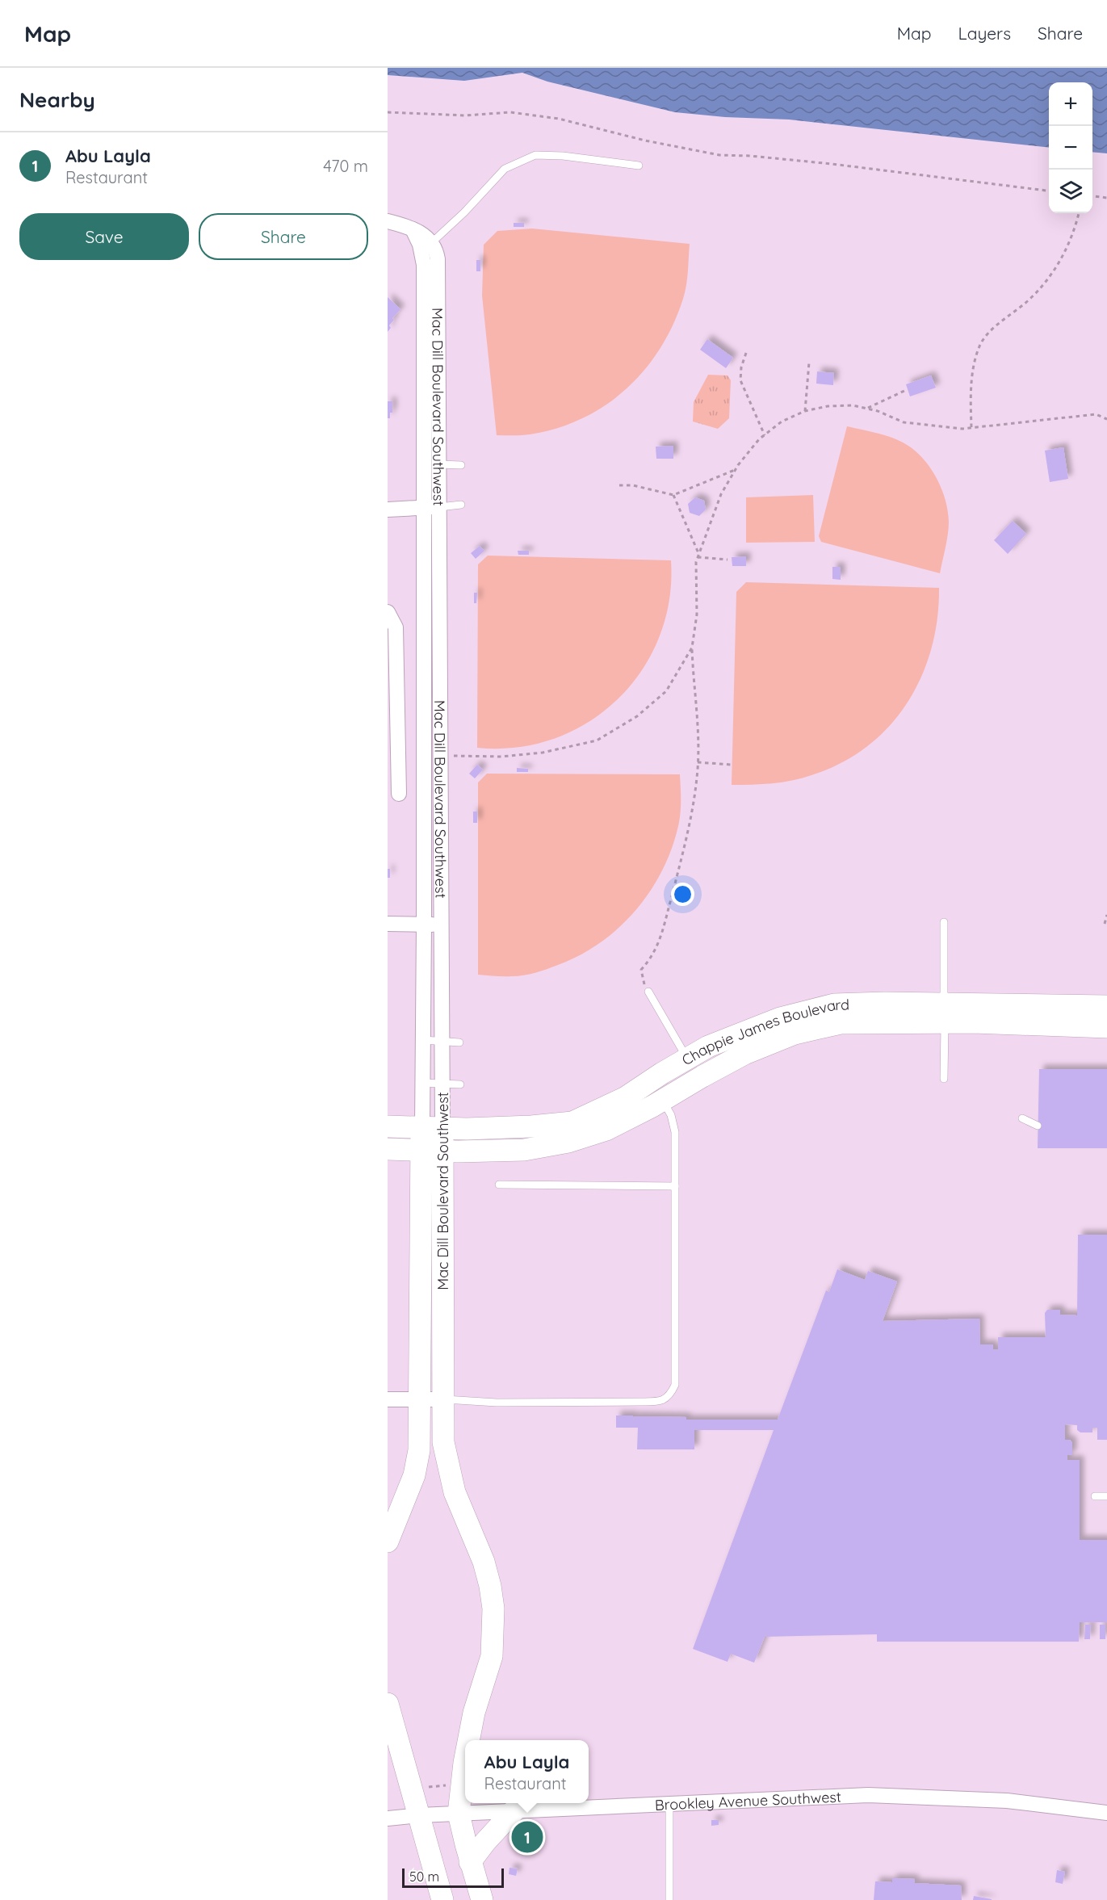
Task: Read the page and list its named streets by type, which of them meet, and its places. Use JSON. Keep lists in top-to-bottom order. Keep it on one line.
{"streets":{"street":["Mac Dill Boulevard Southwest","Chappie James Boulevard","Brookley Avenue Southwest"]},"crossings":[["Mac Dill Boulevard Southwest","Chappie James Boulevard"],["Mac Dill Boulevard Southwest","Brookley Avenue Southwest"]],"scale_bar":"50 m","page":{"header":"Map","nav":["Map","Layers","Share"],"heading":"Nearby","map_buttons":["+","−"],"list":[{"mark":"1","name":"Abu Layla","note":"Restaurant","value":"470 m"}],"buttons":["Save","Share"],"popup":["Abu Layla","Restaurant"],"pins":"1","scale":"50 m"}}
